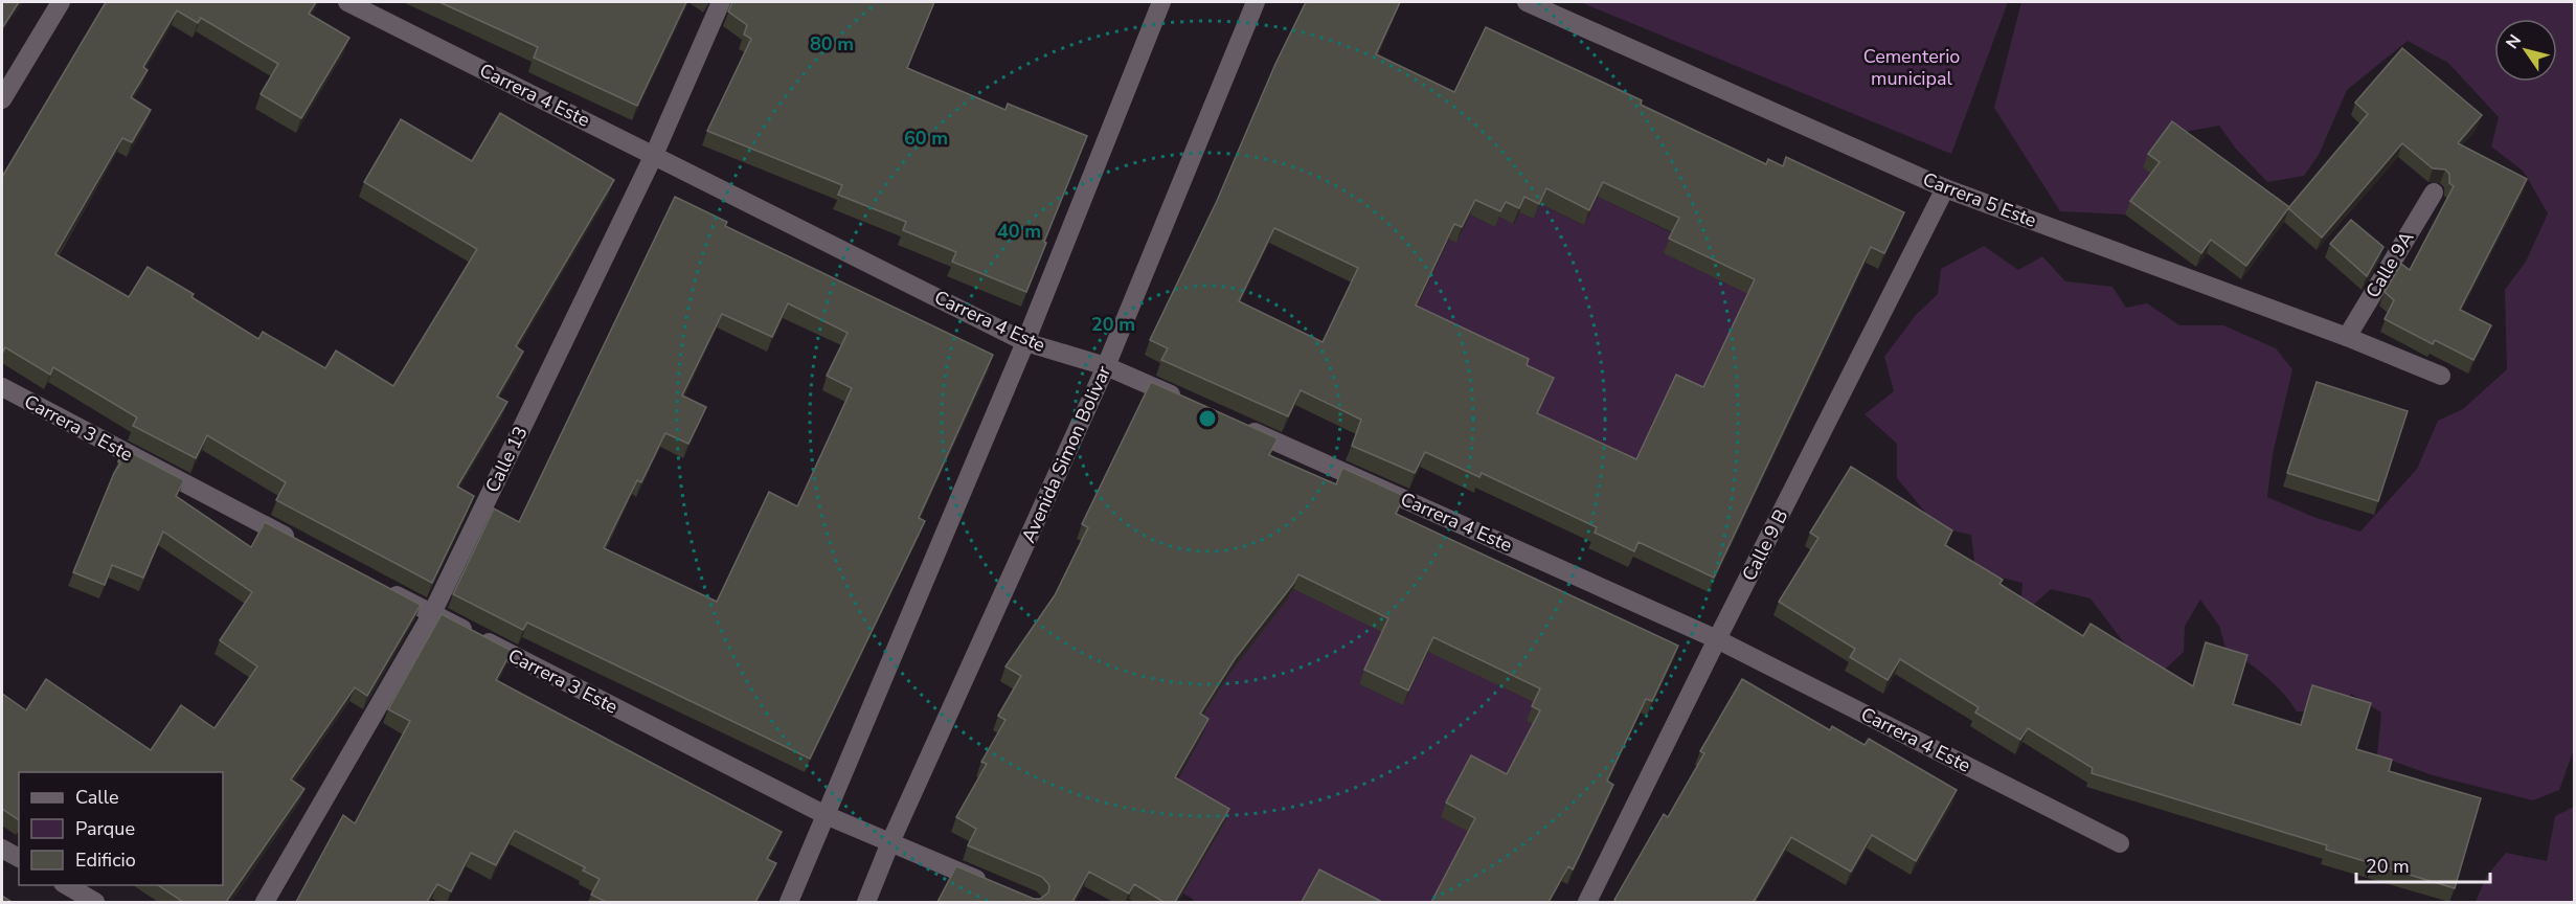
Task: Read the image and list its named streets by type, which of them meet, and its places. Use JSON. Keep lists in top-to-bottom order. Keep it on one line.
{"streets":{"street":["Carrera 4 Este","Carrera 5 Este","Calle 9A","Carrera 3 Este","Avenida Simon Bolivar","Calle 13","Calle 9 B"]},"crossings":[["Carrera 4 Este","Avenida Simon Bolivar"],["Carrera 4 Este","Calle 13"],["Carrera 4 Este","Calle 9 B"],["Carrera 5 Este","Calle 9A"],["Carrera 5 Este","Calle 9 B"],["Carrera 3 Este","Avenida Simon Bolivar"],["Carrera 3 Este","Calle 13"]],"parks":["Cementerio municipal"],"legend":["Calle","Parque","Edificio"],"scale_bar":"20 m","north":"top left","rings":["80 m","60 m","40 m","20 m"]}
